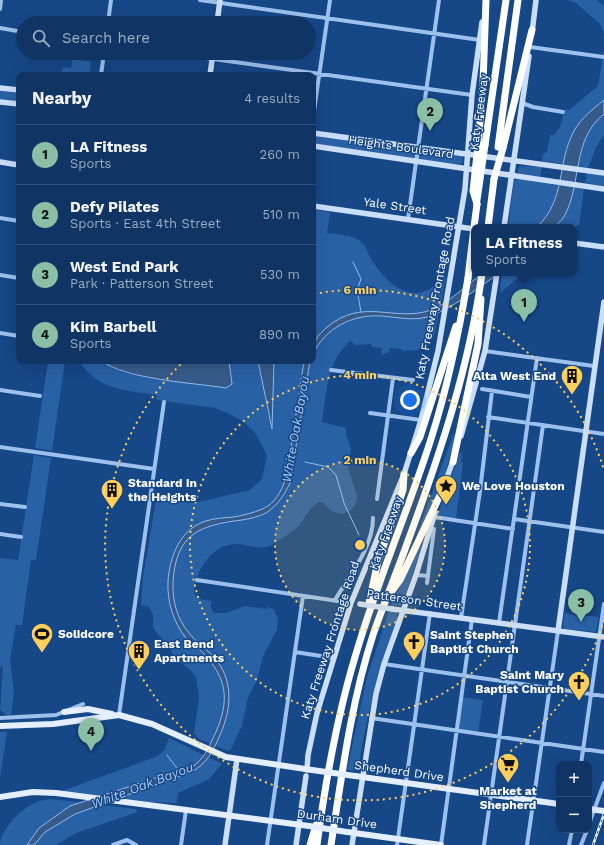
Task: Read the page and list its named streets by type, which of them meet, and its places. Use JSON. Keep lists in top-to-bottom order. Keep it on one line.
{"streets":{"highway":["Katy Freeway"],"main road":["Heights Boulevard","Yale Street","Katy Freeway Frontage Road","Patterson Street","Shepherd Drive","Durham Drive"]},"crossings":[["Heights Boulevard","Katy Freeway Frontage Road"],["Yale Street","Katy Freeway Frontage Road"],["Katy Freeway Frontage Road","Patterson Street"],["Katy Freeway Frontage Road","Shepherd Drive"],["Katy Freeway Frontage Road","Durham Drive"]],"water":["White Oak Bayou"],"places":{"building":["Alta West End","Standard in the Heights","East Bend Apartments"],"place":["We Love Houston"],"sports":["Solidcore"],"church":["Saint Stephen Baptist Church","Saint Mary Baptist Church"],"supermarket":["Market at Shepherd"]},"page":{"search":"Search here","heading":["Nearby","4 results"],"pins":["2","1","3","4"],"list":[{"mark":"1","name":"LA Fitness","note":"Sports","value":"260 m"},{"mark":"2","name":"Defy Pilates","note":"Sports · East 4th Street","value":"510 m"},{"mark":"3","name":"West End Park","note":"Park · Patterson Street","value":"530 m"},{"mark":"4","name":"Kim Barbell","note":"Sports","value":"890 m"}],"popup":["LA Fitness","Sports"],"map_buttons":["+","−"]},"rings":["6 min","4 min","2 min"]}
